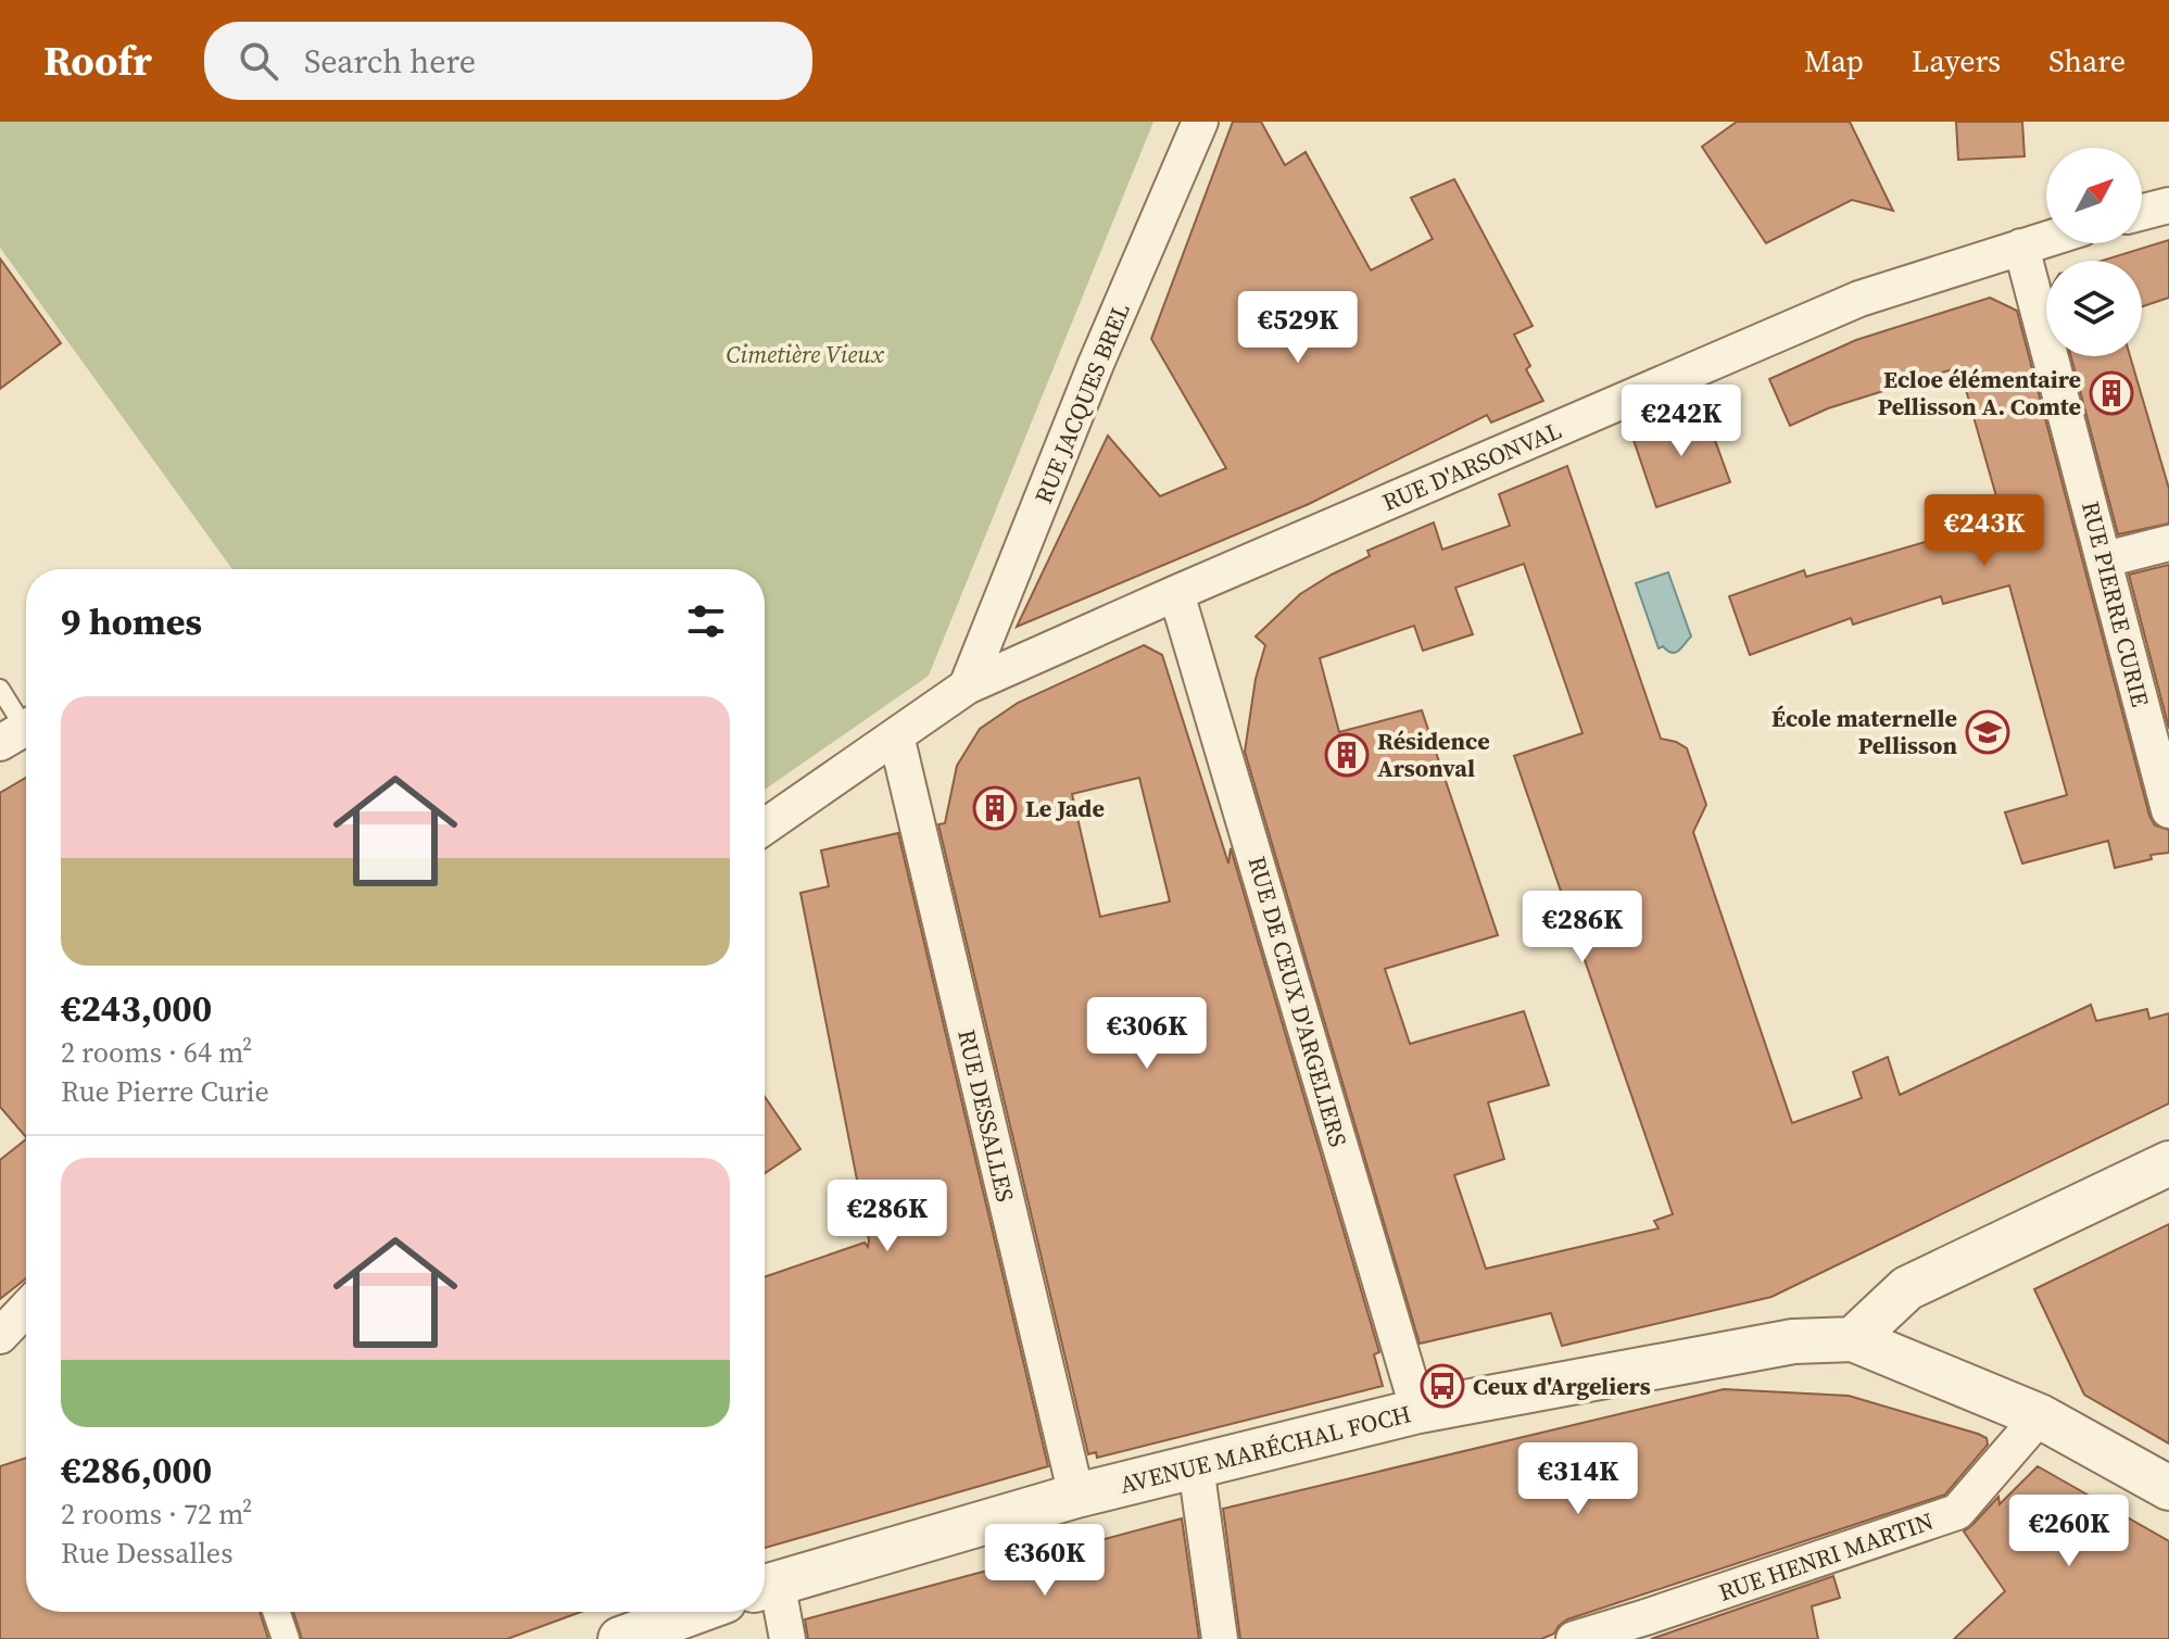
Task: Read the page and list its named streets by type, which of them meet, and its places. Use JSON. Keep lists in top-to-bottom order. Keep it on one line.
{"streets":{"street":["RUE JACQUES BREL","RUE D'ARSONVAL","RUE PIERRE CURIE","RUE DE CEUX D'ARGELIERS","RUE DESSALLES","AVENUE MARÉCHAL FOCH","RUE HENRI MARTIN"]},"crossings":[["RUE JACQUES BREL","RUE D'ARSONVAL"],["RUE D'ARSONVAL","RUE PIERRE CURIE"],["RUE D'ARSONVAL","RUE DE CEUX D'ARGELIERS"],["RUE D'ARSONVAL","RUE DESSALLES"],["RUE DE CEUX D'ARGELIERS","AVENUE MARÉCHAL FOCH"],["RUE DESSALLES","AVENUE MARÉCHAL FOCH"],["AVENUE MARÉCHAL FOCH","RUE HENRI MARTIN"]],"parks":["Cimetière Vieux"],"places":{"building":["Ecloe élémentaire Pellisson A. Comte","Résidence Arsonval","Le Jade"],"school or university":["École maternelle Pellisson"],"bus stop":["Ceux d'Argeliers"]},"north":"top right","page":{"header":"Roofr","search":"Search here","nav":["Map","Layers","Share"],"price":["€529K","€242K","€243K","€286K","€306K","€286K","€314K","€260K","€360K"],"heading":"9 homes","list":[{"name":"€243,000","note":"2 rooms · 64 m² · Rue Pierre Curie"},{"name":"€286,000","note":"2 rooms · 72 m² · Rue Dessalles"}]}}
